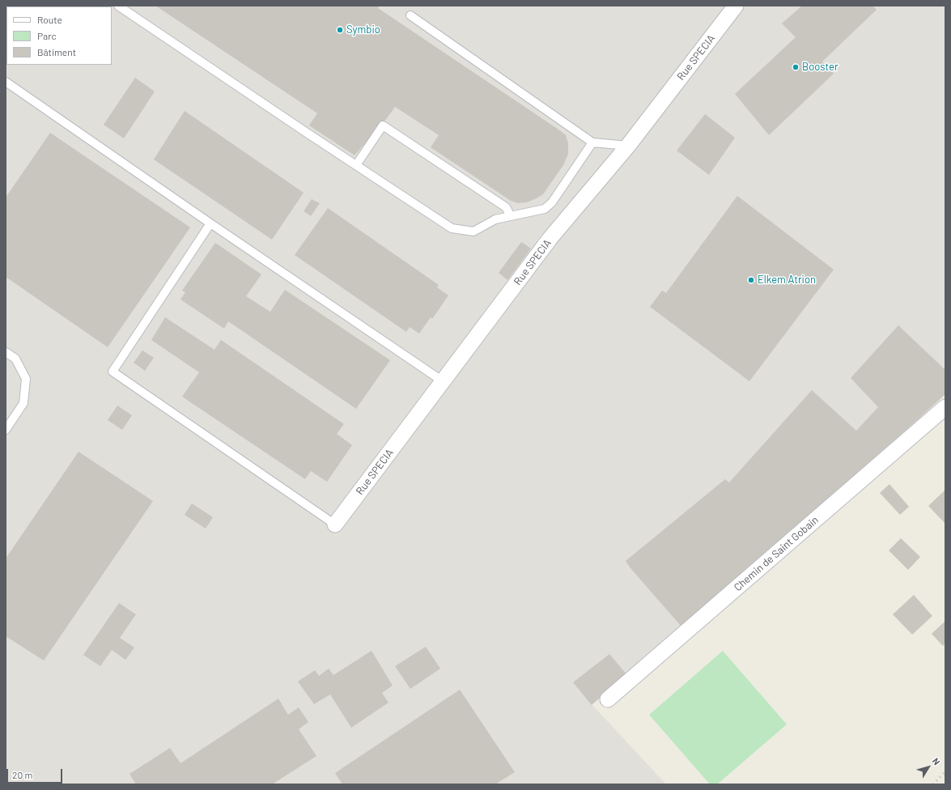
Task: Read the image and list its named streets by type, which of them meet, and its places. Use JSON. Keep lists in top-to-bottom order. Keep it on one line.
{"streets":{"street":["Rue SPECIA","Chemin de Saint Gobain"]},"places":["Symbio","Booster","Elkem Atrion"],"legend":["Route","Parc","Bâtiment"],"scale_bar":"20 m","north":"top right"}
